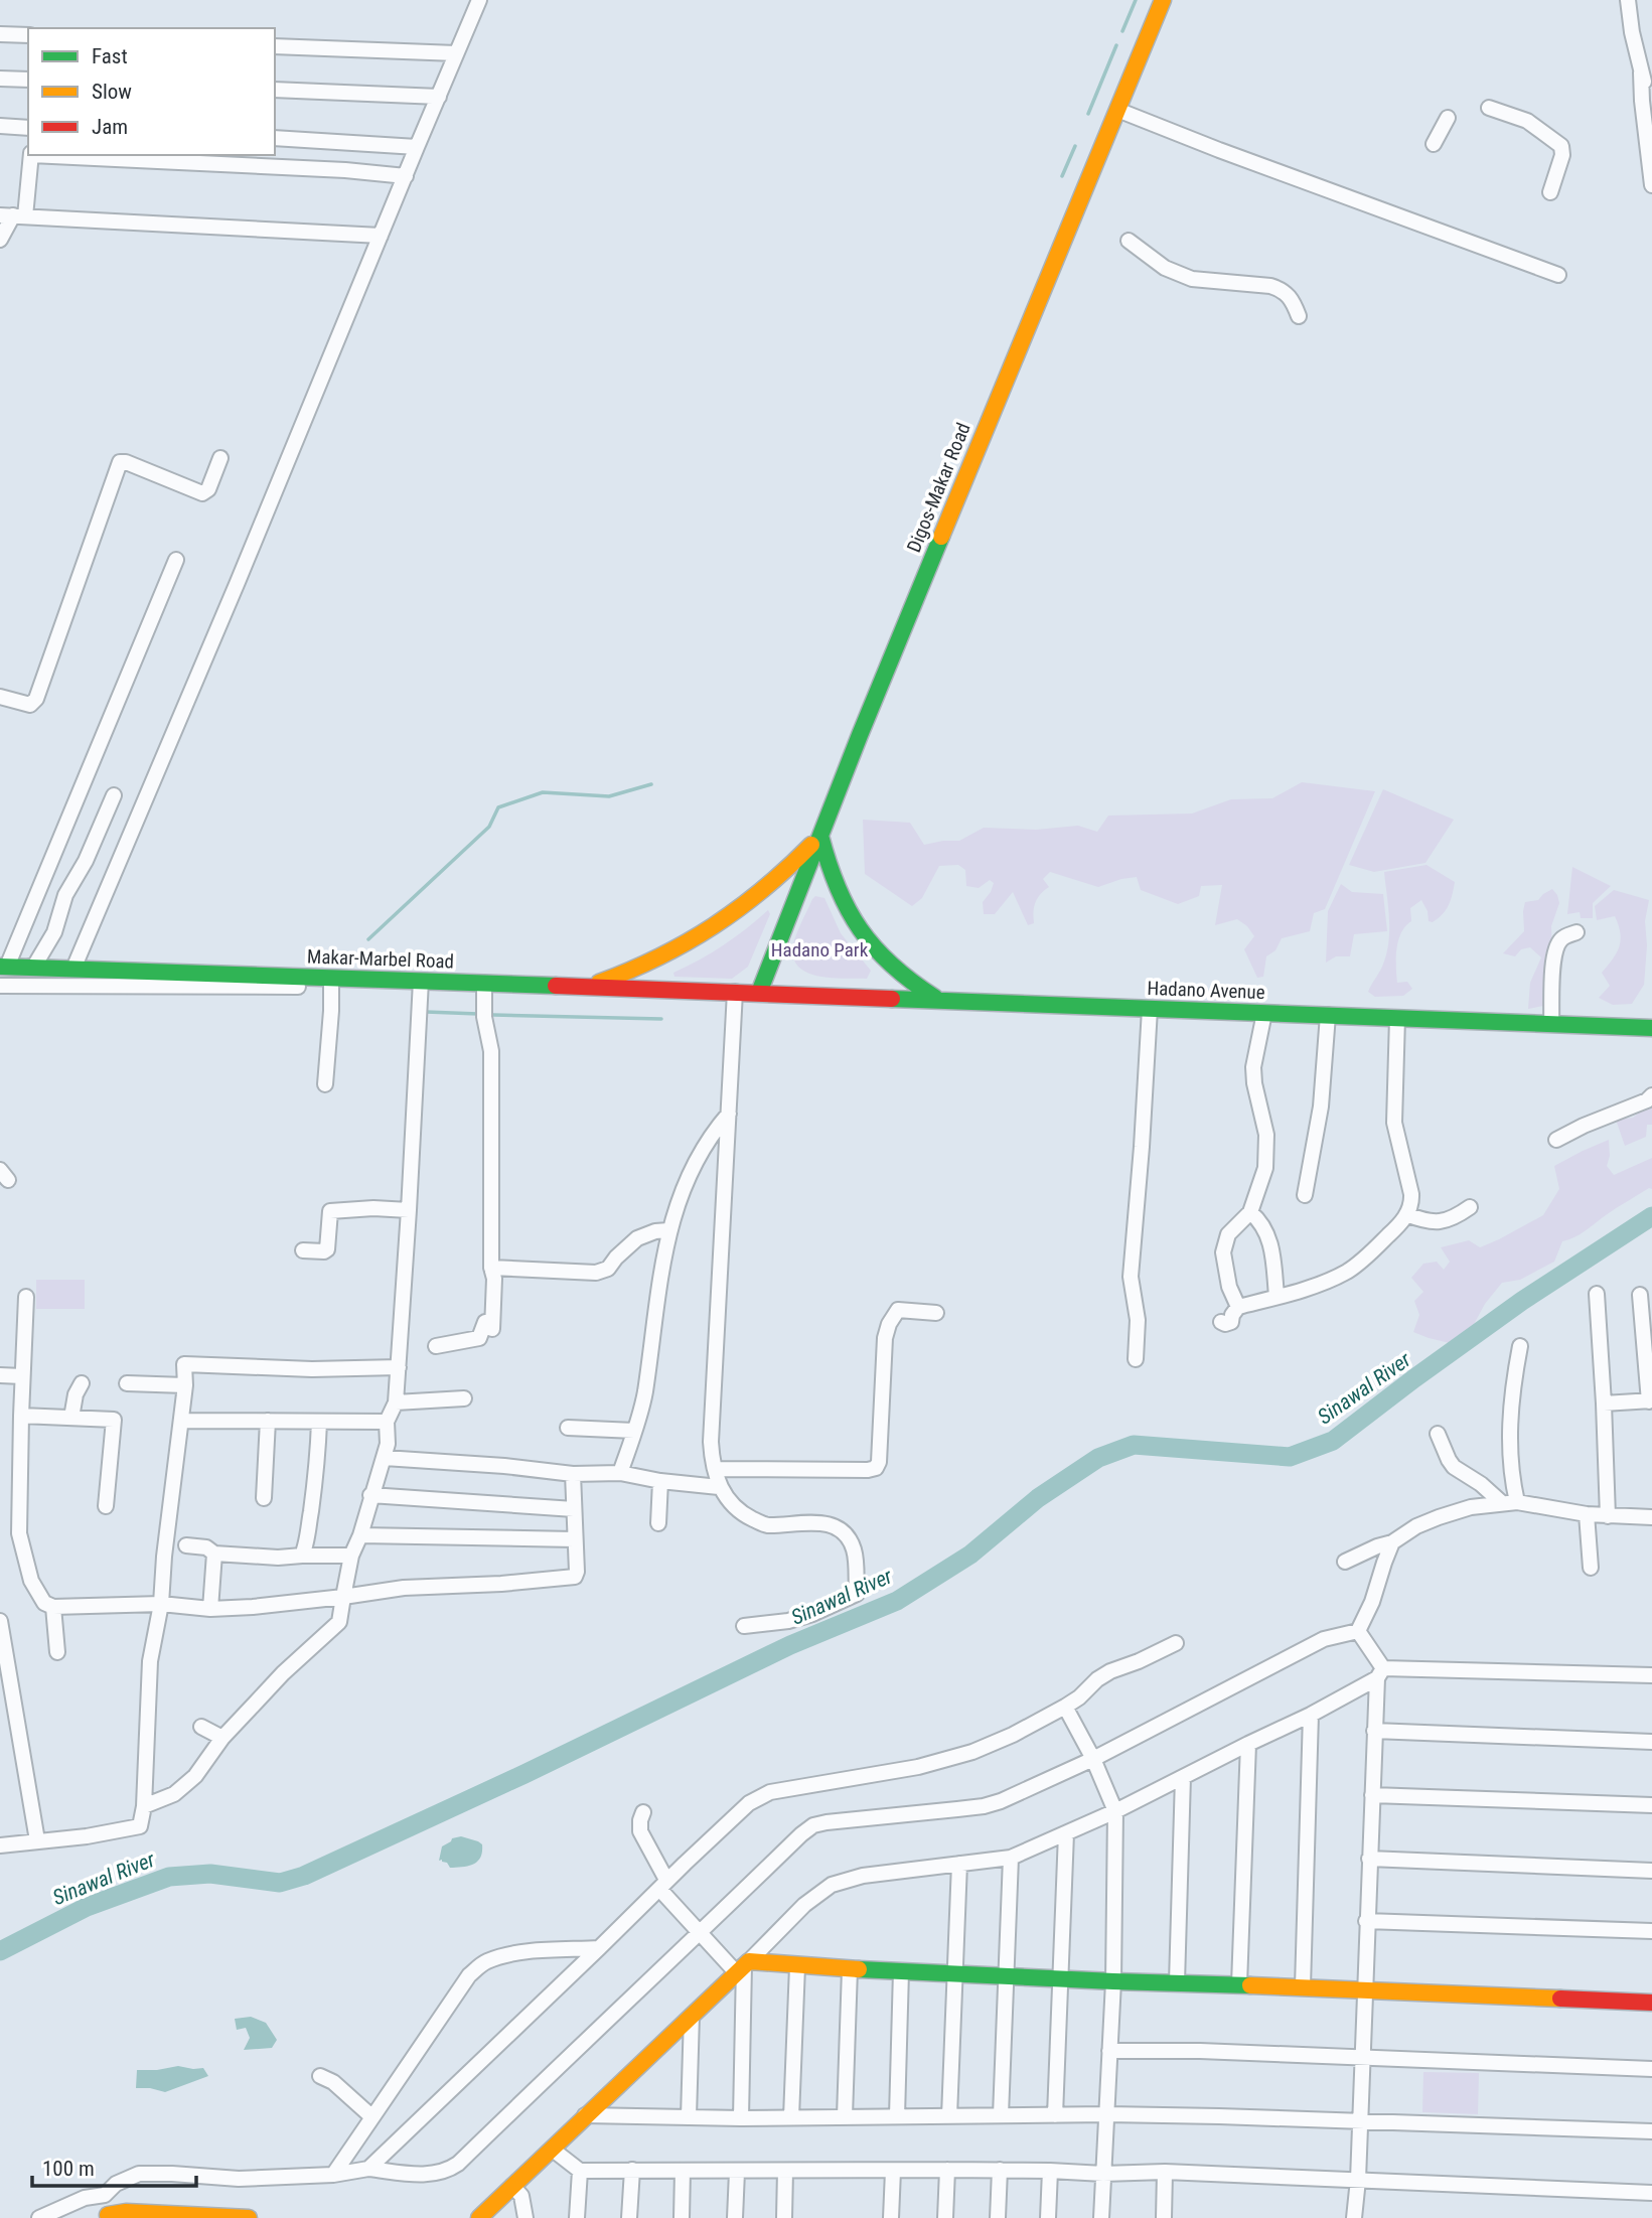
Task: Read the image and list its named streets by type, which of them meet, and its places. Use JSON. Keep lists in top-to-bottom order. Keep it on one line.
{"streets":{"main road":["Digos-Makar Road","Makar-Marbel Road","Hadano Avenue"]},"crossings":[["Digos-Makar Road","Makar-Marbel Road"],["Digos-Makar Road","Hadano Avenue"],["Makar-Marbel Road","Hadano Avenue"]],"water":["Sinawal River"],"parks":["Hadano Park"],"legend":["Fast","Slow","Jam"],"scale_bar":"100 m"}
